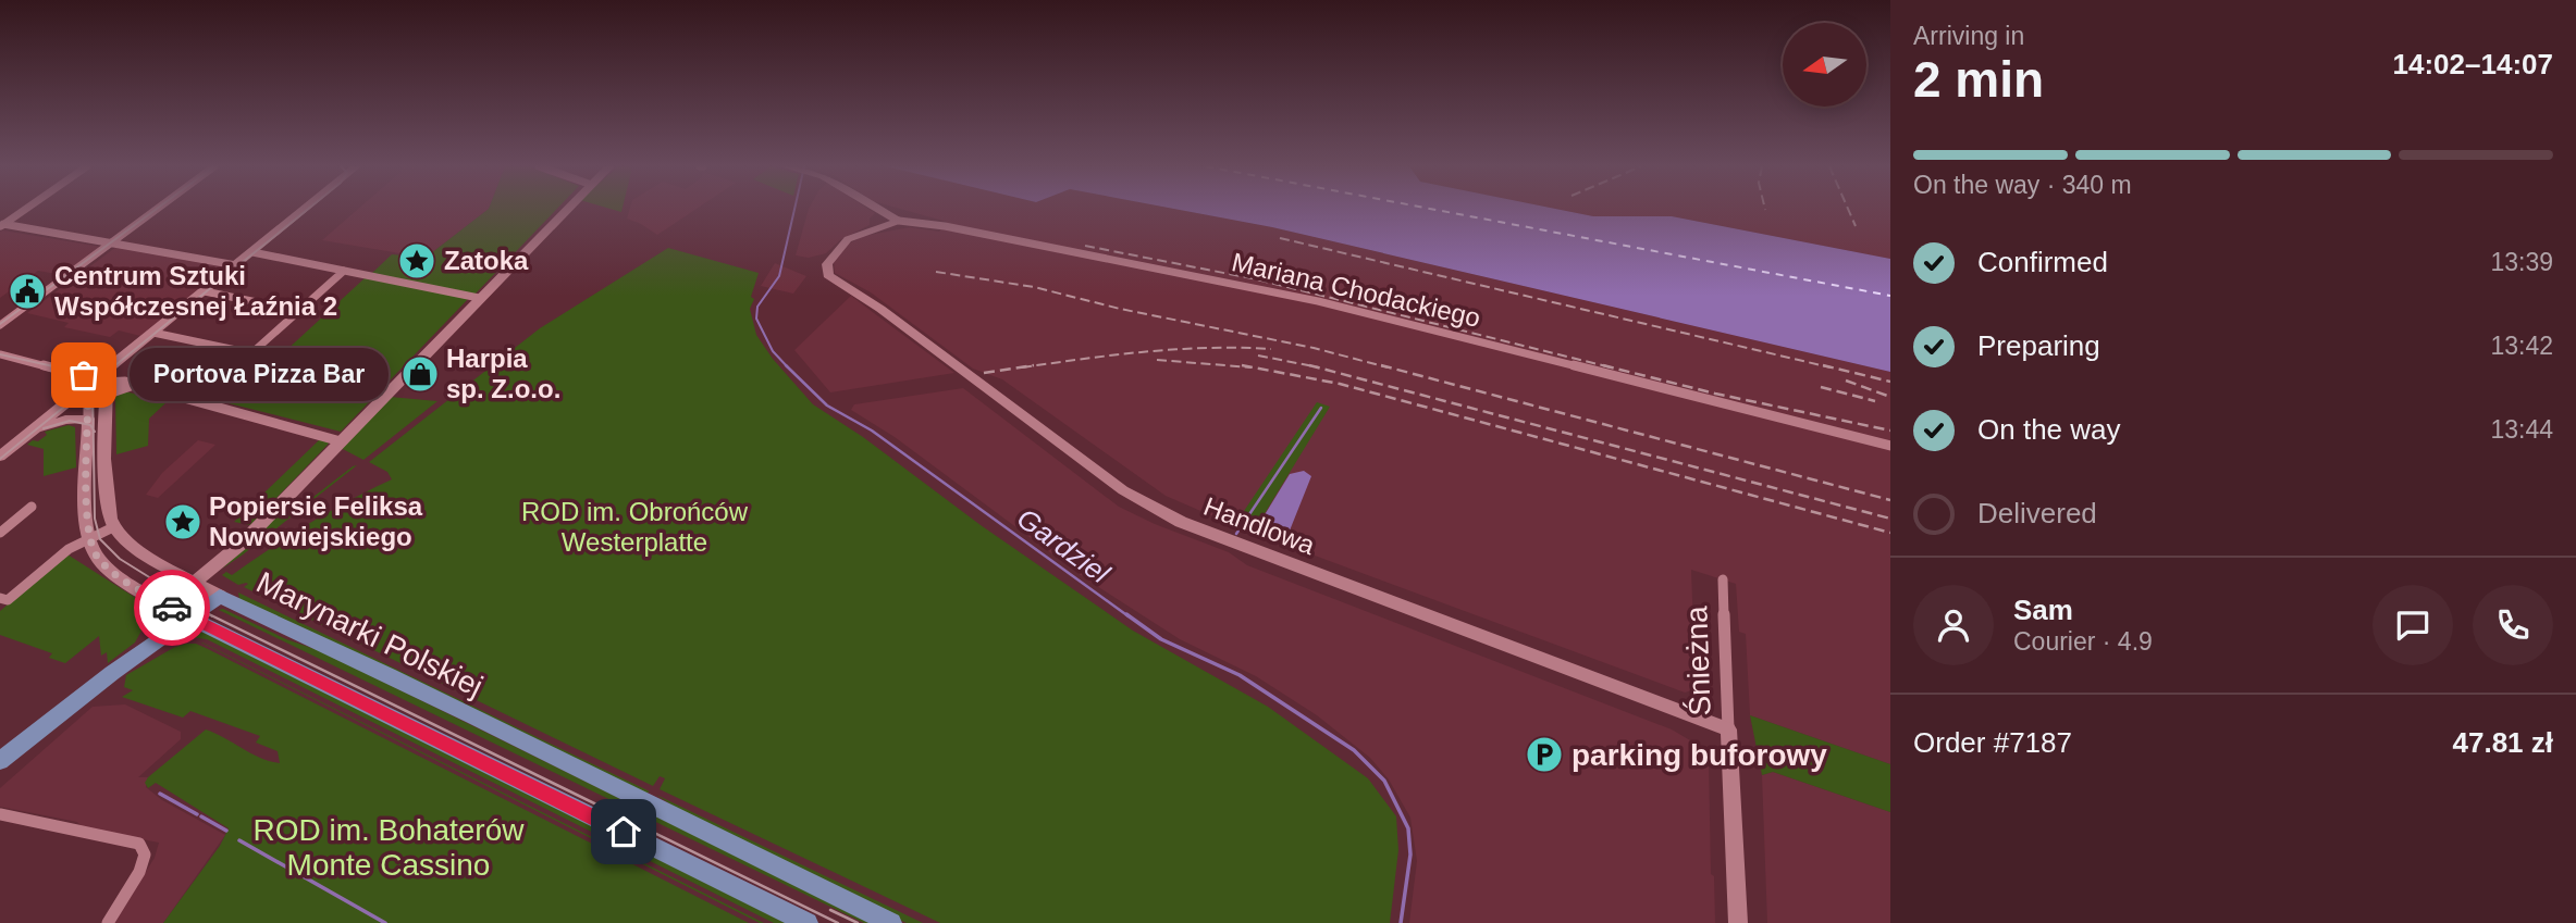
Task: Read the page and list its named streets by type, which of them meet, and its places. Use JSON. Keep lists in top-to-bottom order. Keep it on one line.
{"streets":{"main road":["Marynarki Polskiej"],"street":["Mariana Chodackiego","Handlowa","Śnieżna"]},"crossings":[["Mariana Chodackiego","Handlowa"],["Handlowa","Śnieżna"]],"water":["Gardziel"],"parks":["ROD im. Obrońców Westerplatte","ROD im. Bohaterów Monte Cassino"],"places":{"place":["Zatoka","Popiersie Feliksa Nowowiejskiego"],"public building":["Centrum Sztuki Współczesnej Łaźnia 2"],"shop":["Harpia sp. Z.o.o."],"other":["Portova Pizza Bar"],"parking":["parking buforowy"]},"north":"left","page":{"heading":["2 min","Arriving in","14:02–14:07"],"panel":["Sam","Courier · 4.9","Order #7187","47.81 zł"],"bar":"On the way · 340 m","list":[["Confirmed","13:39"],["Preparing","13:42"],["On the way","13:44"],"Delivered"],"bubble":"Portova Pizza Bar"}}
